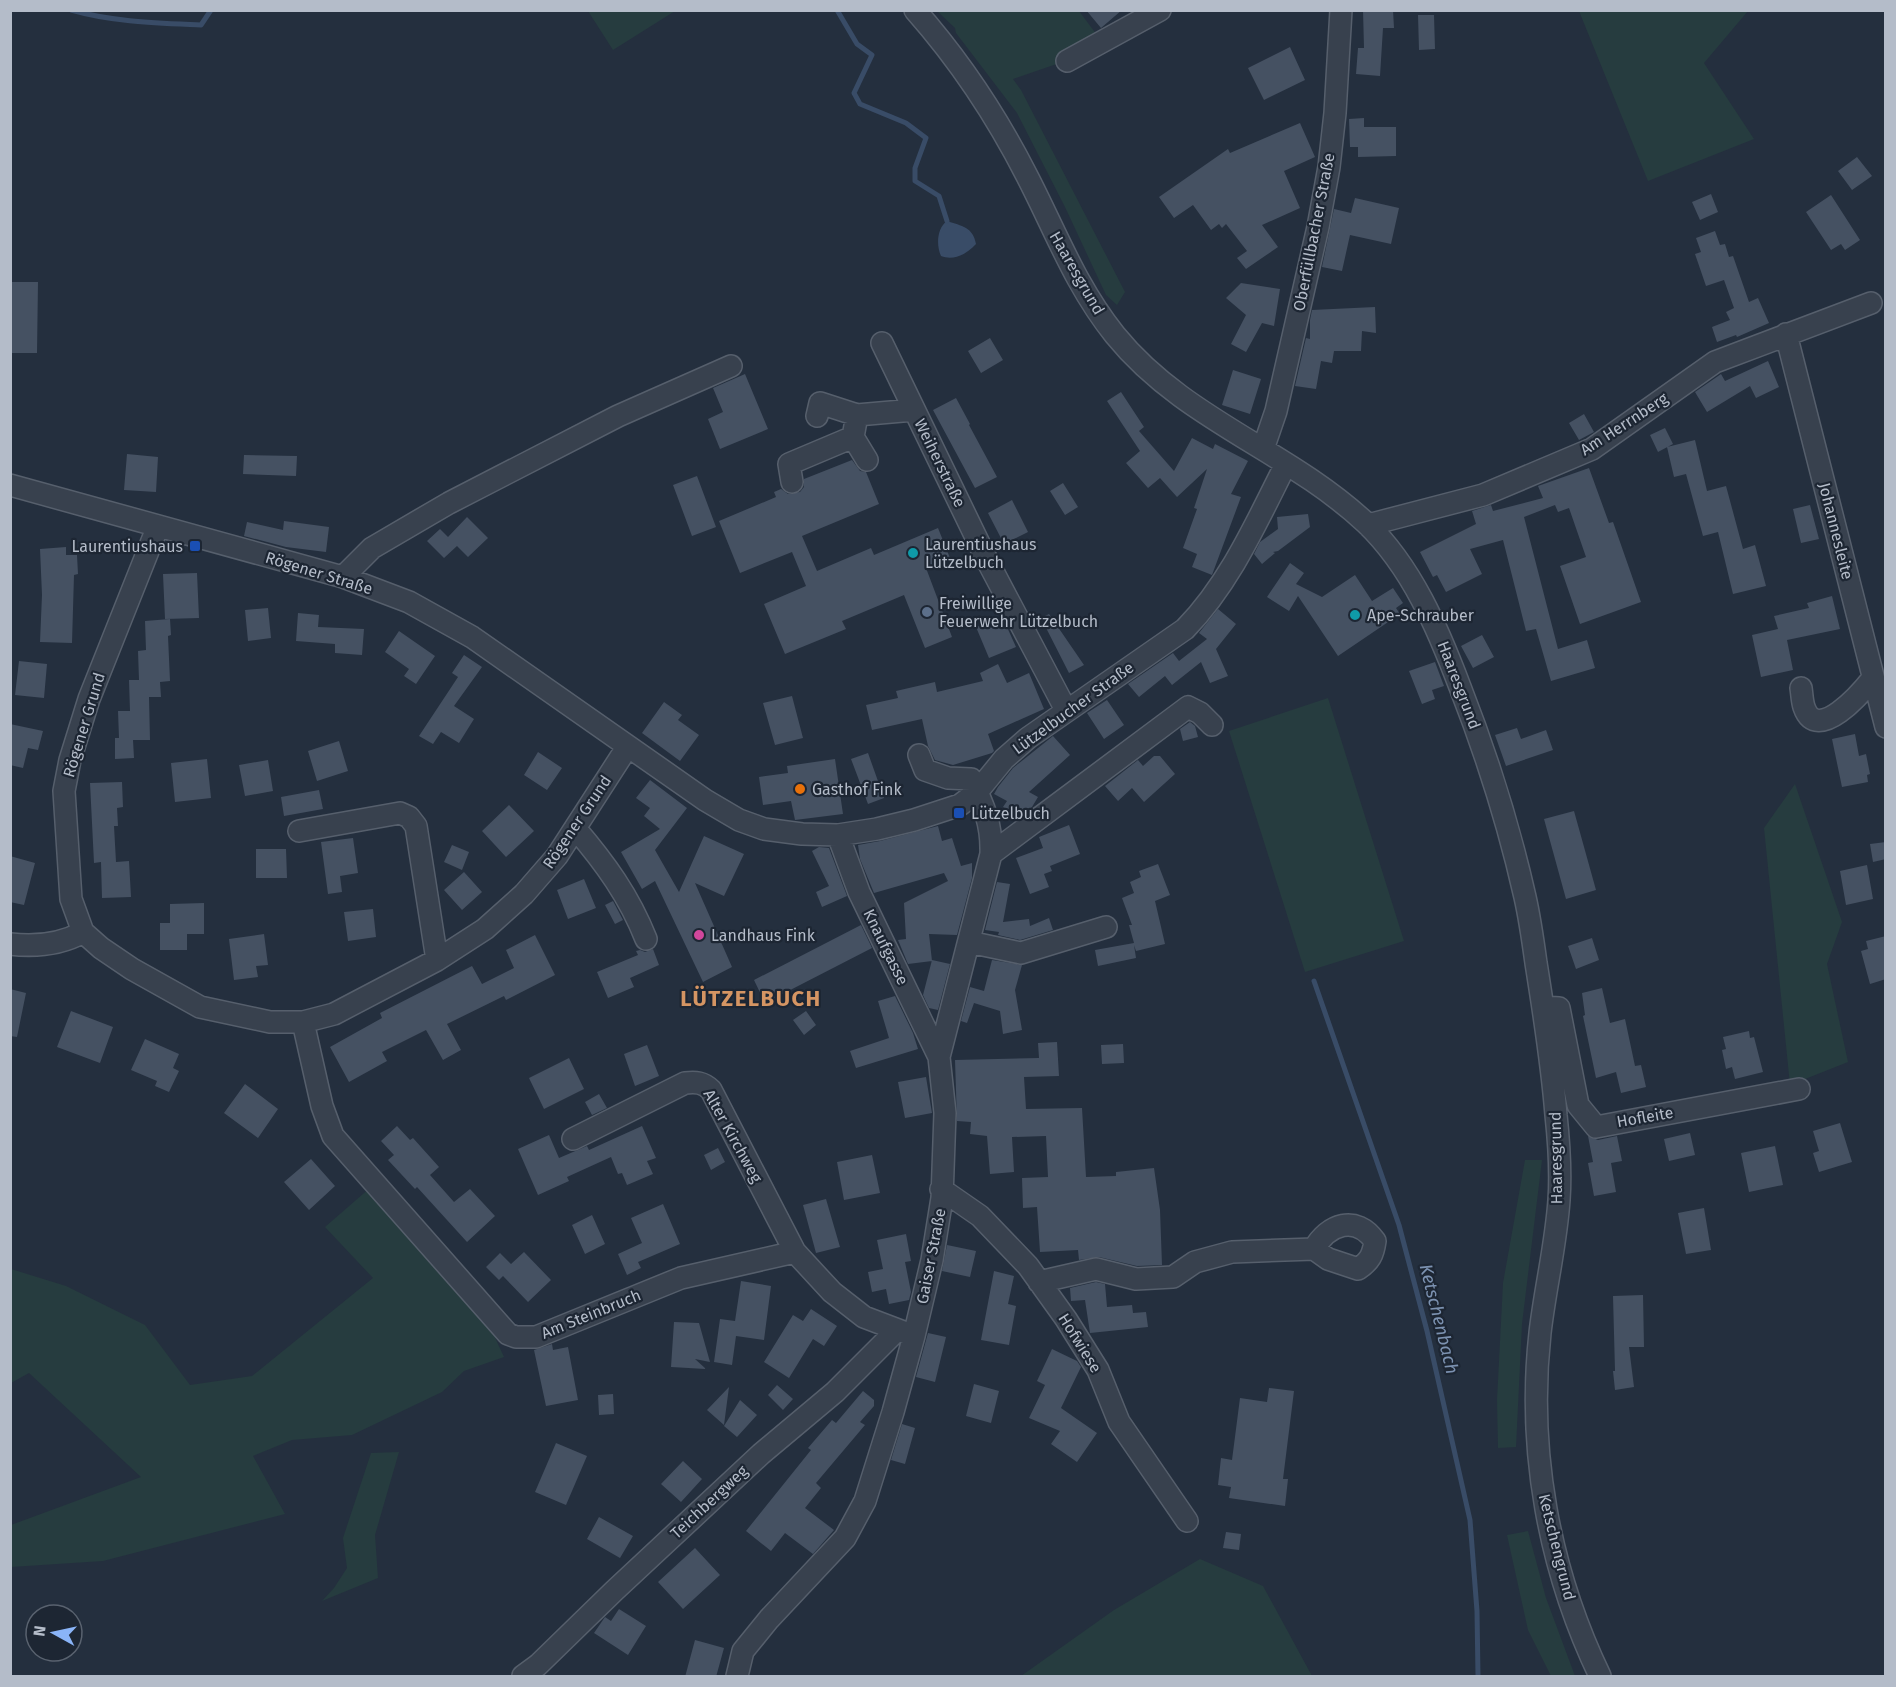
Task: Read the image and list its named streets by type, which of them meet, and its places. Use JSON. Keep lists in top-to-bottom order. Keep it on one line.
{"streets":{"street":["Oberfüllbacher Straße","Haaresgrund","Am Herrnberg","Weiherstraße","Johannesleite","Rögener Straße","Lützelbucher Straße","Rögener Grund","Knaufgasse","Hofleite","Alter Kirchweg","Gaiser Straße","Am Steinbruch","Hofwiese","Teichbergweg","Ketschengrund"]},"crossings":[["Oberfüllbacher Straße","Haaresgrund"],["Haaresgrund","Am Herrnberg"],["Haaresgrund","Lützelbucher Straße"],["Haaresgrund","Hofleite"],["Haaresgrund","Ketschengrund"],["Am Herrnberg","Johannesleite"],["Weiherstraße","Lützelbucher Straße"],["Rögener Straße","Lützelbucher Straße"],["Rögener Straße","Rögener Grund"],["Lützelbucher Straße","Rögener Grund"],["Lützelbucher Straße","Knaufgasse"],["Lützelbucher Straße","Gaiser Straße"],["Rögener Grund","Am Steinbruch"],["Knaufgasse","Gaiser Straße"],["Alter Kirchweg","Am Steinbruch"],["Gaiser Straße","Hofwiese"],["Gaiser Straße","Teichbergweg"]],"districts":["LÜTZELBUCH"],"water":["Ketschenbach"],"places":{"transit":["Laurentiushaus","Lützelbuch"],"other":["Laurentiushaus Lützelbuch","Freiwillige Feuerwehr Lützelbuch","Ape-Schrauber","Gasthof Fink","Landhaus Fink"]},"north":"left"}
